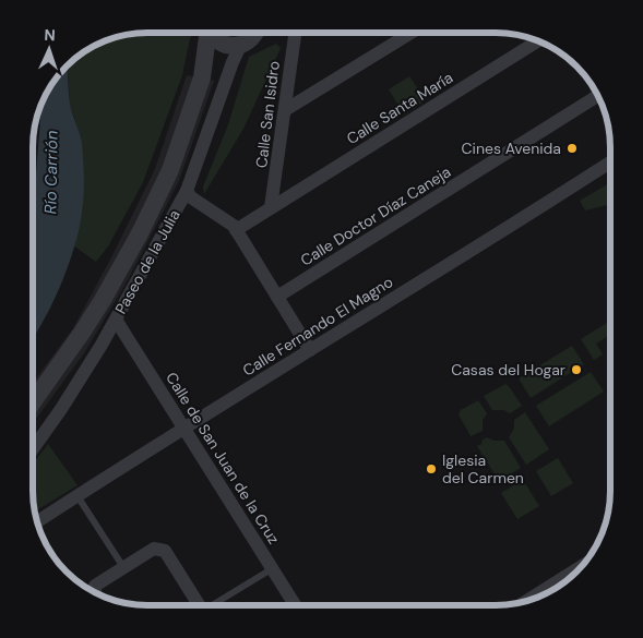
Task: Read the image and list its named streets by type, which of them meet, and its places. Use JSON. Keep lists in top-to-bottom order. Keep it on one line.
{"streets":{"street":["Calle Santa María","Calle San Isidro","Calle Doctor Díaz Caneja","Paseo de la Julia","Calle Fernando El Magno","Calle de San Juan de la Cruz"]},"crossings":[["Calle Santa María","Calle San Isidro"],["Paseo de la Julia","Calle de San Juan de la Cruz"],["Calle Fernando El Magno","Calle de San Juan de la Cruz"]],"water":["Río Carrión"],"places":["Cines Avenida","Casas del Hogar","Iglesia del Carmen"],"north":"top"}
